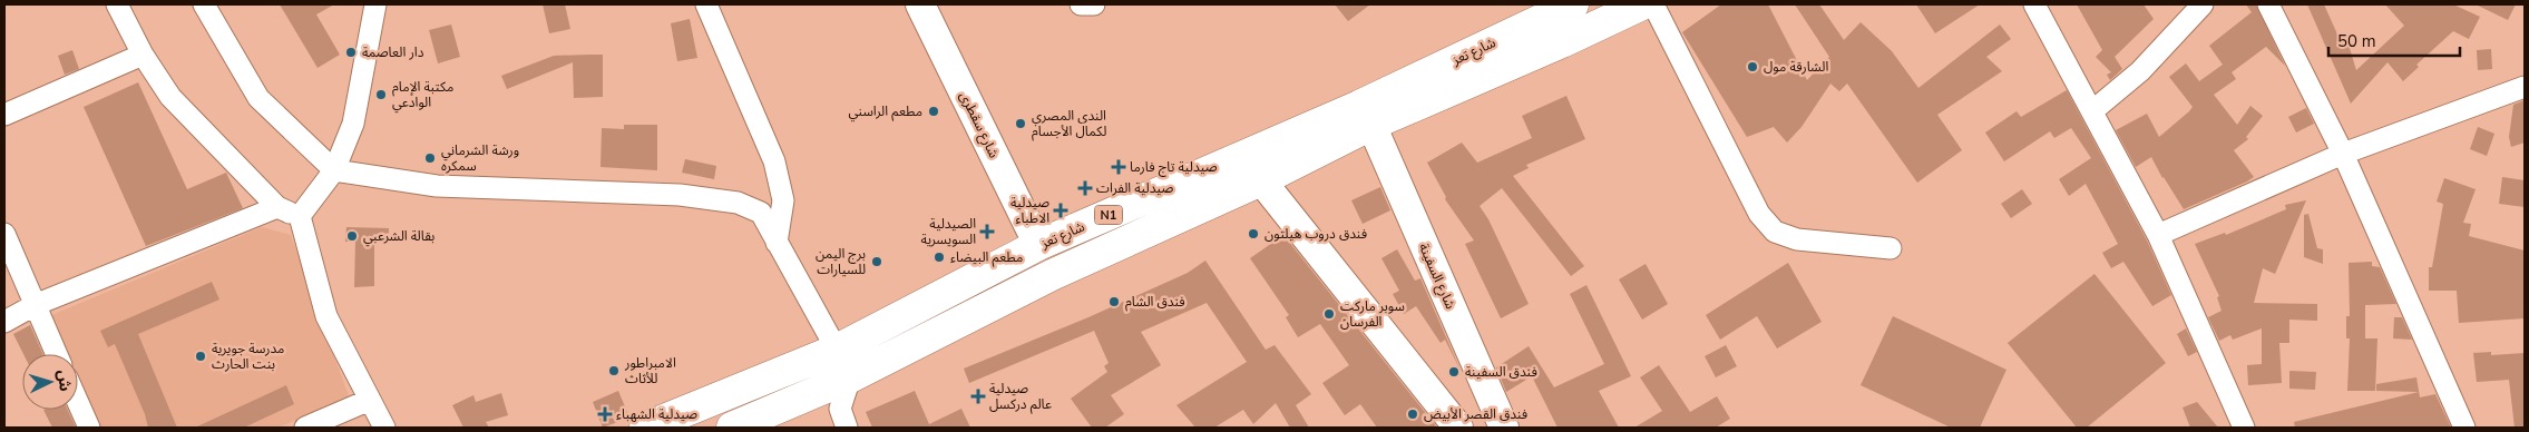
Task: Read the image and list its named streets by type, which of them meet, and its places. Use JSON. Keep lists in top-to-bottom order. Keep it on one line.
{"streets":{"highway":["شارع تعز","N1"],"street":["شارع سقطرى","شارع السفينة"]},"crossings":[["شارع تعز","شارع سقطرى"],["شارع تعز","شارع السفينة"]],"places":{"other":["دار العاصمة","الشارقة مول","مكتبة الإمام الوادعي","مطعم الراسني","الندي المصري لكمال الأجسام","ورشة الشرماني سمكره","فندق دروب هيلتون","بقالة الشرعبي","مطعم البيضاء","برج اليمن للسيارات","فندق الشام","سوبر ماركت الفرسان","مدرسة جويرية بنت الحارث","الامبراطور للأثاث","فندق السفينة","فندق القصر الأبيض"],"health":["صيدلية تاج فارما","صيدلية الفرات","صيدلية الاطباء","الصيدلية السويسرية","صيدلية عالم دركسل","صيدلية الشهباء"]},"scale_bar":"50 m","north":"right"}
